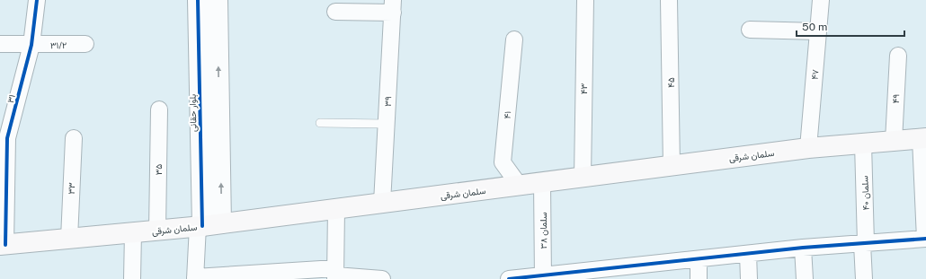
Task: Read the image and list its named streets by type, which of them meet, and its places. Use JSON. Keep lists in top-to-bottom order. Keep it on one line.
{"streets":{"main road":["سلمان شرقی"],"street":["۳۱/۲","۴۷","۴۵","۴۳","۳۱","۴۹","۳۹","بلوار حقانی","۴۱","۳۵","۳۳","سلمان ۴۰","سلمان ۳۸"]},"crossings":[["۳۱/۲","۳۱"],["۴۷","سلمان شرقی"],["۴۵","سلمان شرقی"],["۴۳","سلمان شرقی"],["۳۱","سلمان شرقی"],["۴۹","سلمان شرقی"],["۳۹","سلمان شرقی"],["بلوار حقانی","سلمان شرقی"],["۴۱","سلمان شرقی"],["سلمان شرقی","۳۵"],["سلمان شرقی","۳۳"],["سلمان شرقی","سلمان ۴۰"],["سلمان شرقی","سلمان ۳۸"]],"scale_bar":"50 m"}
